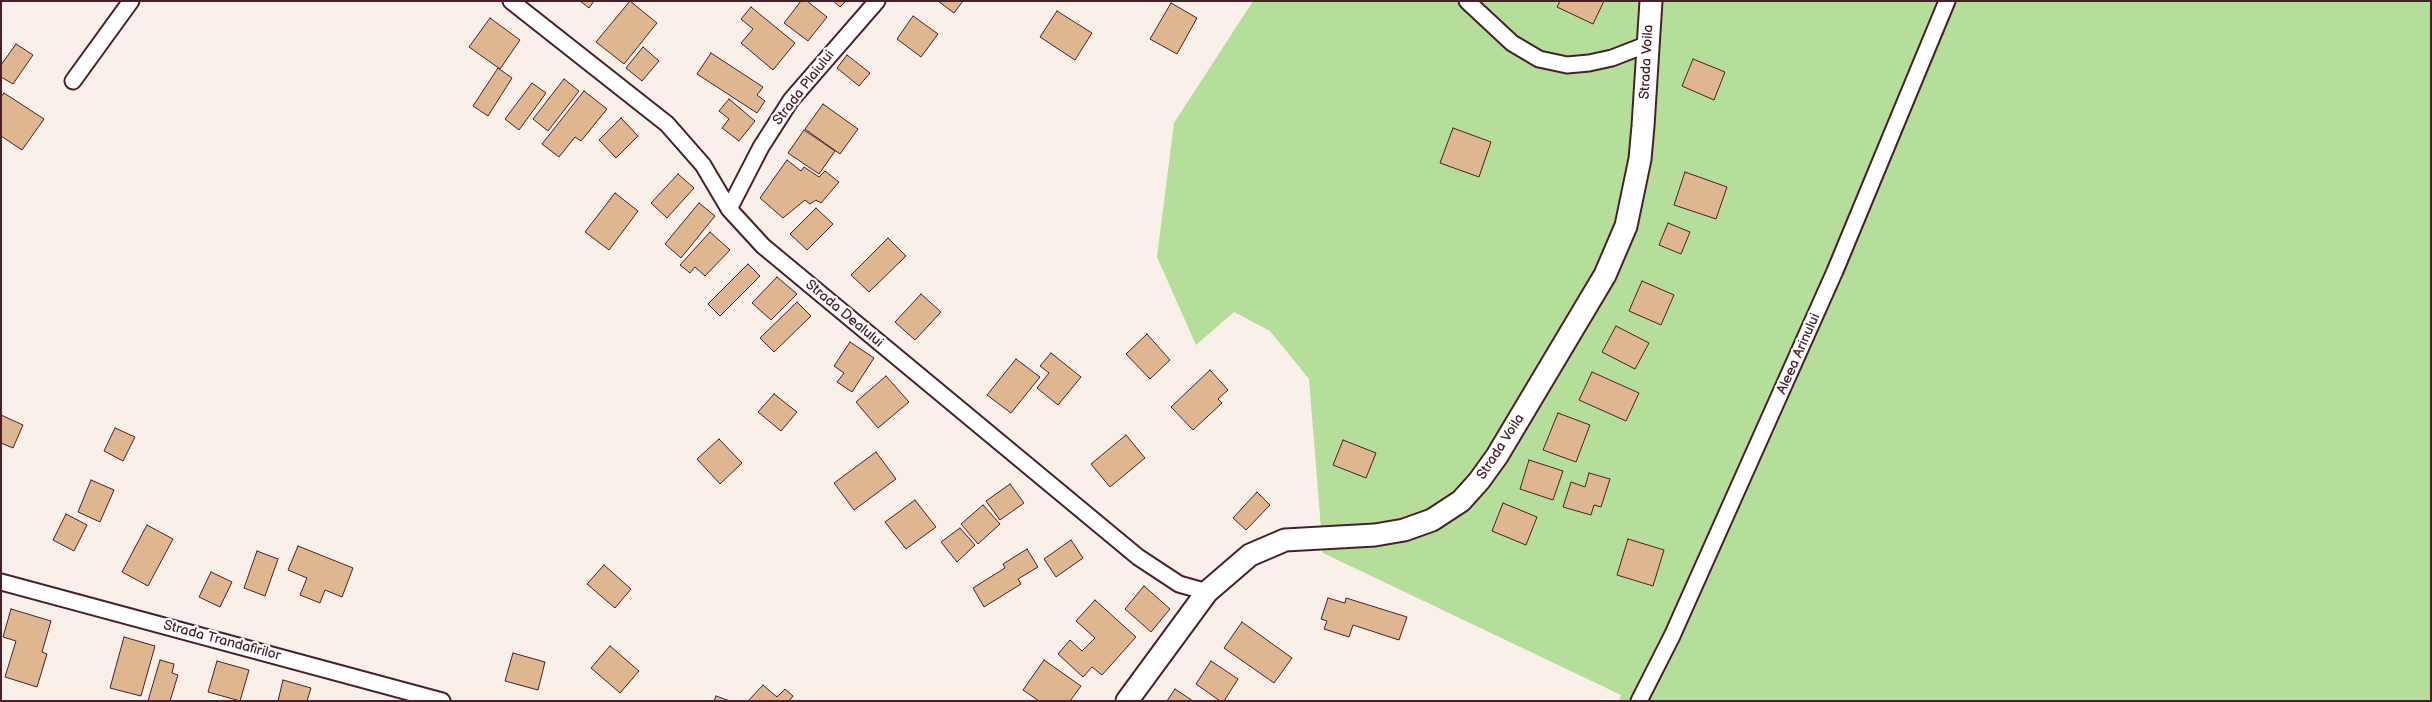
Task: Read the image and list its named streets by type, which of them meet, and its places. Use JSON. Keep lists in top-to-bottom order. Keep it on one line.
{"streets":{"main road":["Strada Voila"],"street":["Strada Plaiului","Strada Dealului","Aleea Arinului","Strada Trandafirilor"]},"crossings":[["Strada Voila","Strada Dealului"],["Strada Plaiului","Strada Dealului"]]}
